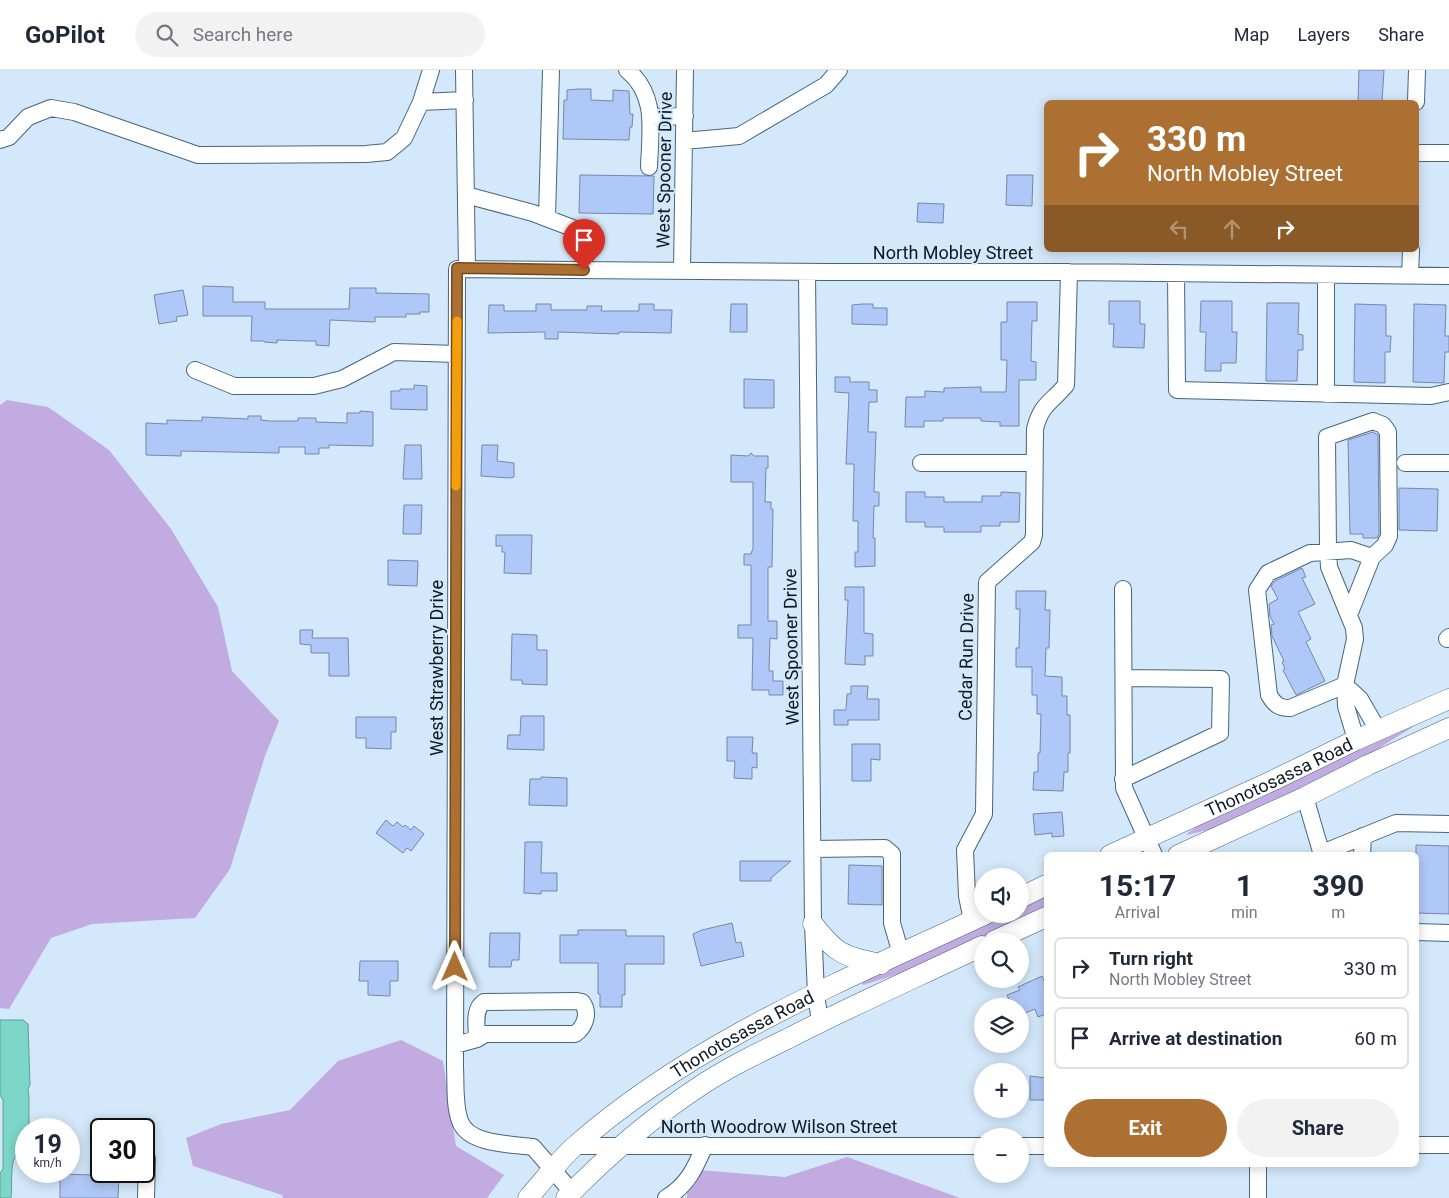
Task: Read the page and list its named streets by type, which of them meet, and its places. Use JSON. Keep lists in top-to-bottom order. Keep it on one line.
{"streets":{"main road":["Thonotosassa Road"],"street":["West Spooner Drive","North Mobley Street","Cedar Run Drive","West Strawberry Drive","North Woodrow Wilson Street"]},"crossings":[["West Spooner Drive","North Mobley Street"],["West Spooner Drive","Thonotosassa Road"],["North Mobley Street","Cedar Run Drive"],["North Mobley Street","West Strawberry Drive"],["West Strawberry Drive","Thonotosassa Road"],["Thonotosassa Road","North Woodrow Wilson Street"]],"page":{"header":"GoPilot","search":"Search here","nav":["Map","Layers","Share"],"turn":["330 m","North Mobley Street"],"eta":["15:17","Arrival","1","min","390","m"],"map_buttons":["+","−"],"list":[{"name":"Turn right","note":"North Mobley Street","value":"330 m"},{"name":"Arrive at destination","value":"60 m"}],"buttons":["Exit","Share"],"speed":"19 km/h","limit":"30"}}
